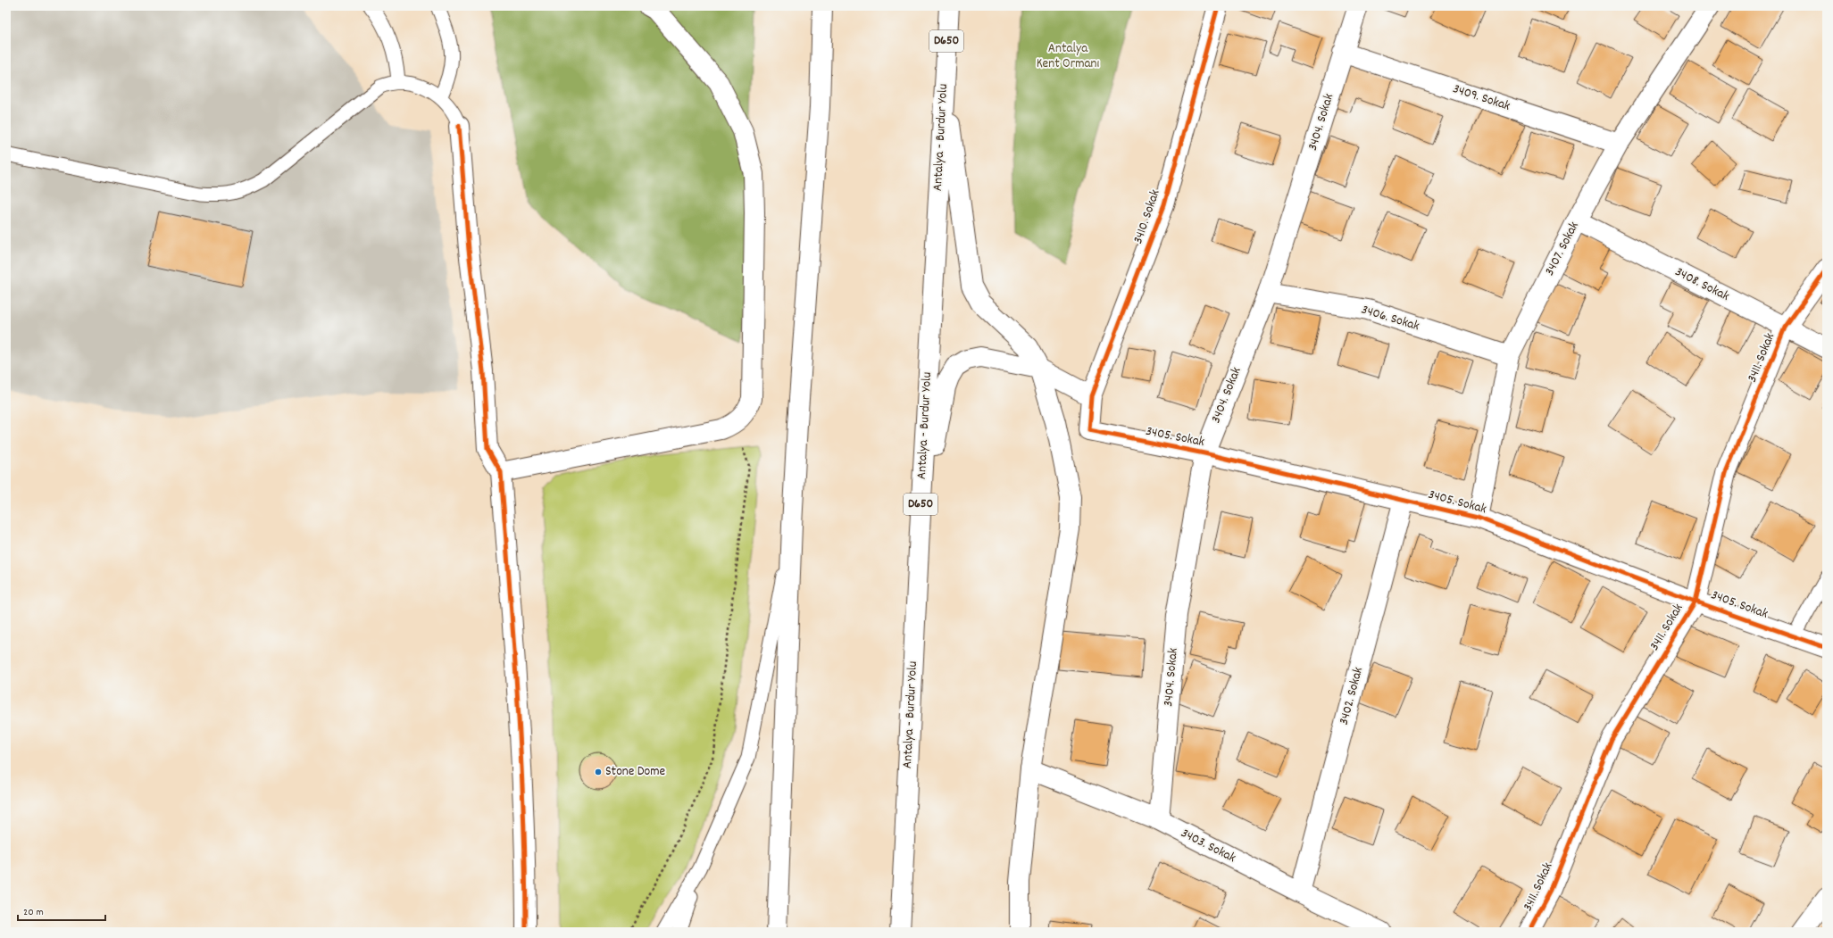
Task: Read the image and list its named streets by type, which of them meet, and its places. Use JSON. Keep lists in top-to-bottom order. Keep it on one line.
{"streets":{"main road":["D650","3409. Sokak","3404. Sokak","Antalya - Burdur Yolu","3410. Sokak","3407. Sokak","3408. Sokak","3406. Sokak","3411. Sokak","3405. Sokak","3402. Sokak","3403. Sokak"]},"crossings":[["3409. Sokak","3404. Sokak"],["3409. Sokak","3407. Sokak"],["3404. Sokak","3406. Sokak"],["3404. Sokak","3405. Sokak"],["3404. Sokak","3403. Sokak"],["3410. Sokak","3405. Sokak"],["3407. Sokak","3408. Sokak"],["3407. Sokak","3406. Sokak"],["3407. Sokak","3405. Sokak"],["3408. Sokak","3411. Sokak"],["3411. Sokak","3405. Sokak"],["3405. Sokak","3402. Sokak"],["3402. Sokak","3403. Sokak"]],"parks":["Antalya Kent Ormanı"],"places":["Stone Dome"],"scale_bar":"20 m"}
